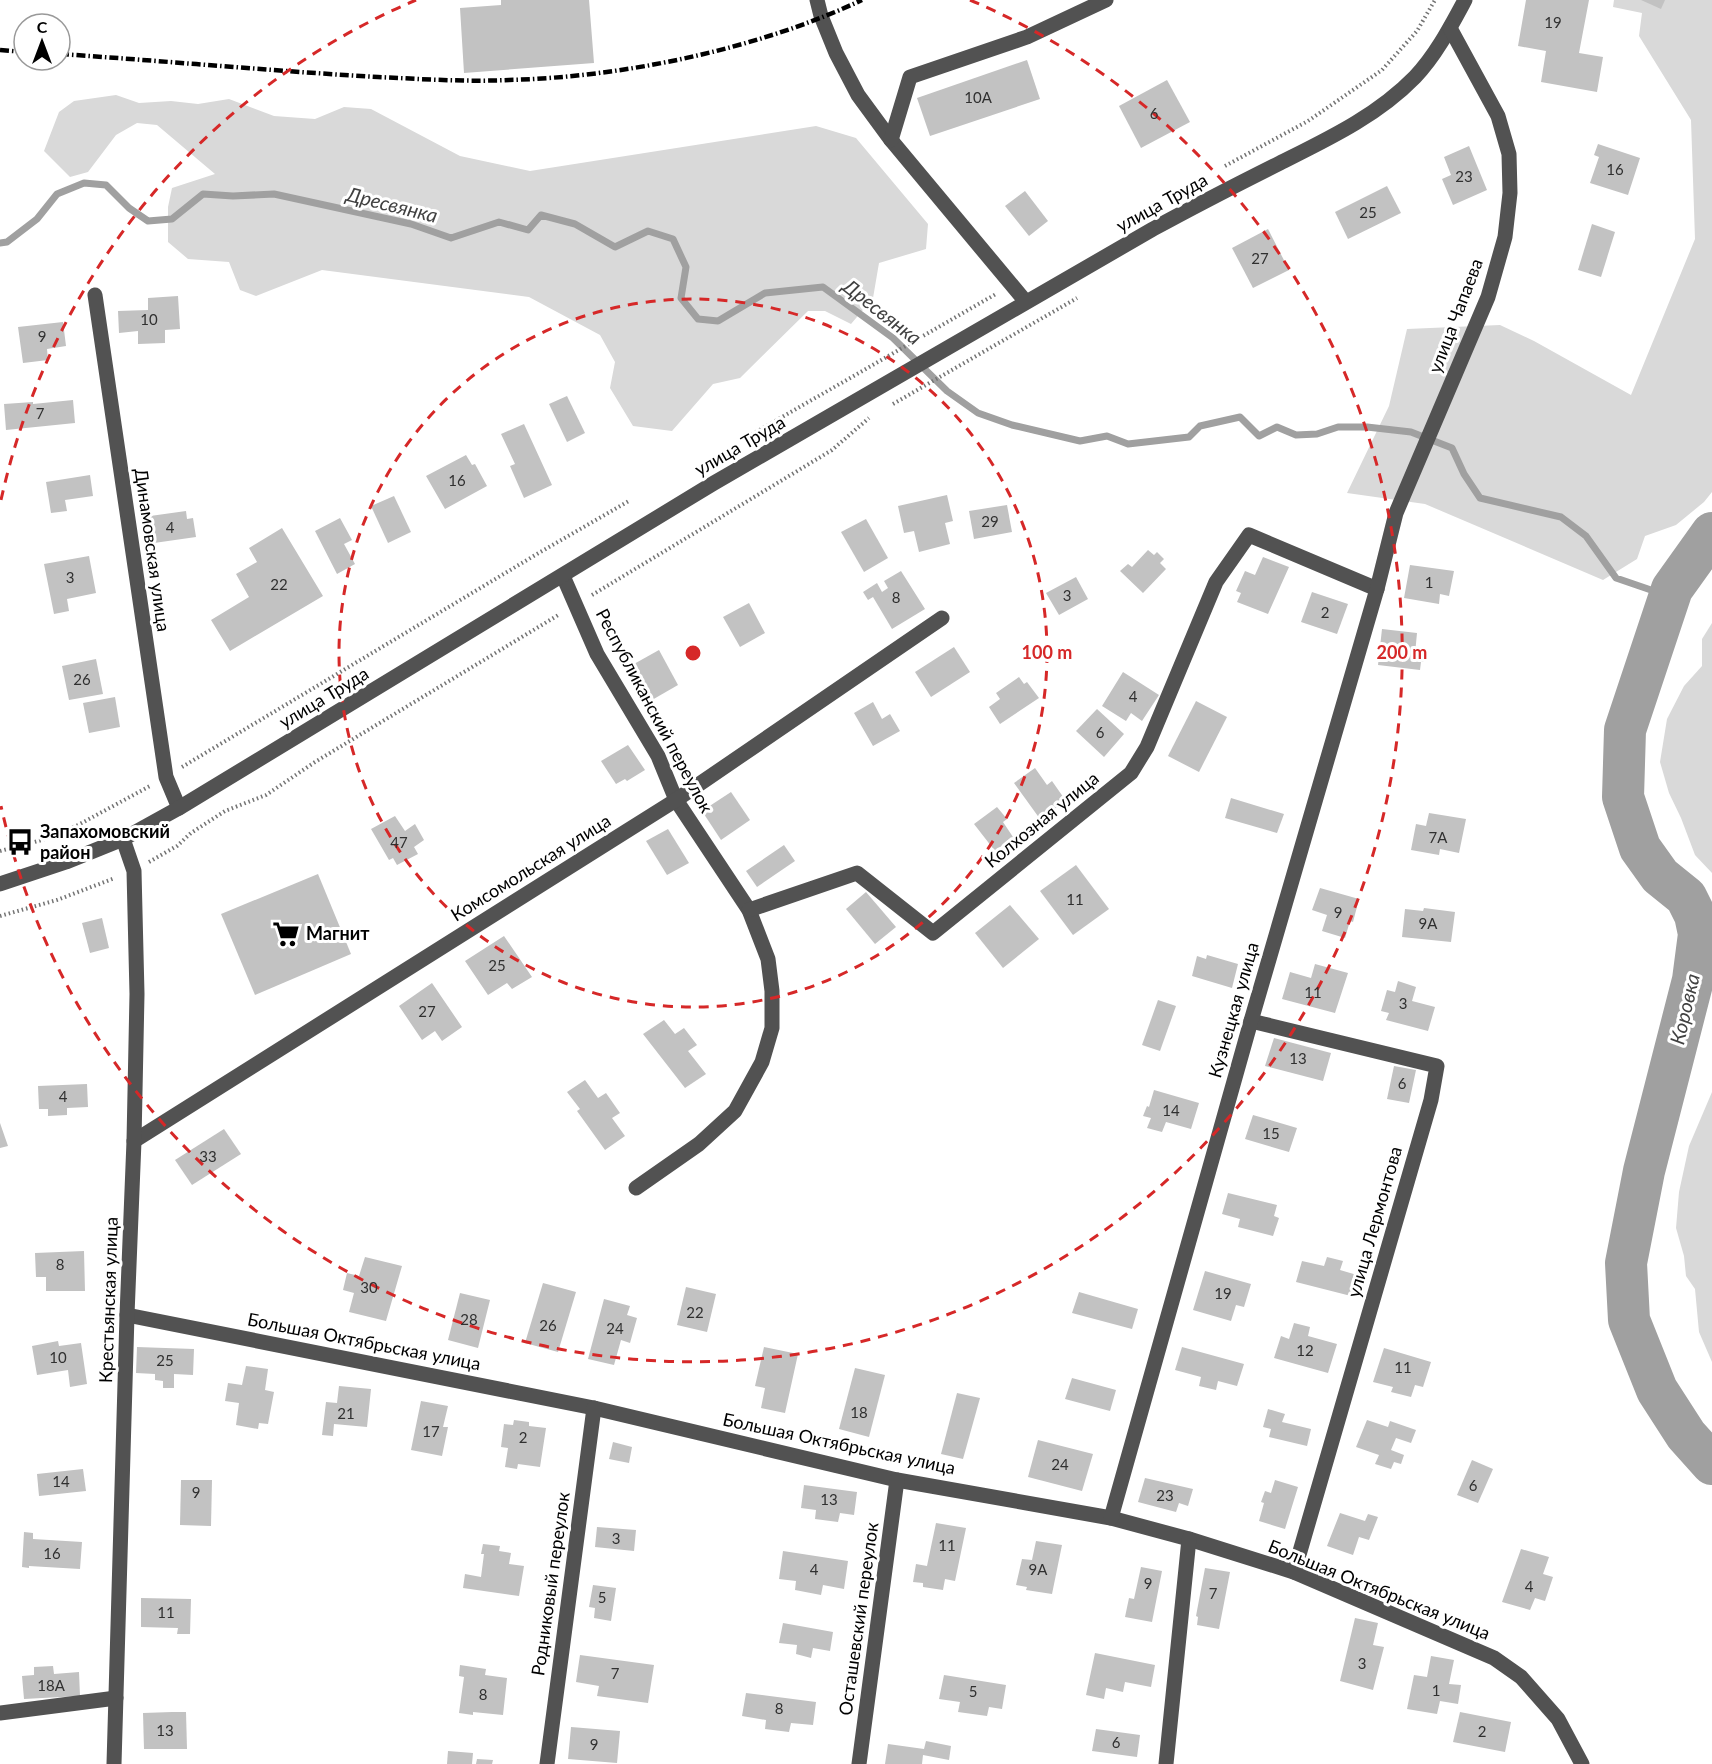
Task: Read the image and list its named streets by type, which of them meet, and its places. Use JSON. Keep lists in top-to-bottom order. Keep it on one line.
{"streets":{"street":["улица Труда","улица Чапаева","Динамовская улица","Республиканский переулок","Колхозная улица","Комсомольская улица","Кузнецкая улица","улица Лермонтова","Крестьянская улица","Большая Октябрьская улица","Родниковый переулок","Осташевский переулок"]},"crossings":[["улица Труда","улица Чапаева"],["улица Труда","Динамовская улица"],["улица Труда","Республиканский переулок"],["улица Труда","Крестьянская улица"],["улица Чапаева","Кузнецкая улица"],["Республиканский переулок","Колхозная улица"],["Республиканский переулок","Комсомольская улица"],["Колхозная улица","Кузнецкая улица"],["Комсомольская улица","Крестьянская улица"],["Кузнецкая улица","улица Лермонтова"],["Кузнецкая улица","Большая Октябрьская улица"],["улица Лермонтова","Большая Октябрьская улица"],["Крестьянская улица","Большая Октябрьская улица"],["Большая Октябрьская улица","Родниковый переулок"],["Большая Октябрьская улица","Осташевский переулок"]],"water":["Дресвянка","Коровка"],"places":{"bus stop":["Запахомовский район"],"supermarket":["Магнит"]},"house_numbers":["19","10А","6","16","23","25","27","10","9","7","16","29","4","3","1","22","3","8","2","26","4","6","7А","47","11","9","9А","25","11","3","27","13","6","4","14","15","33","8","30","19","22","28","26","24","12","10","25","11","18","21","17","2","24","14","6","9","23","13","3","11","16","4","9А","9","4","7","5","11","3","7","18А","1","5","8","8","13","2","6","9"],"north":"top","rings":["100 m","200 m"]}
